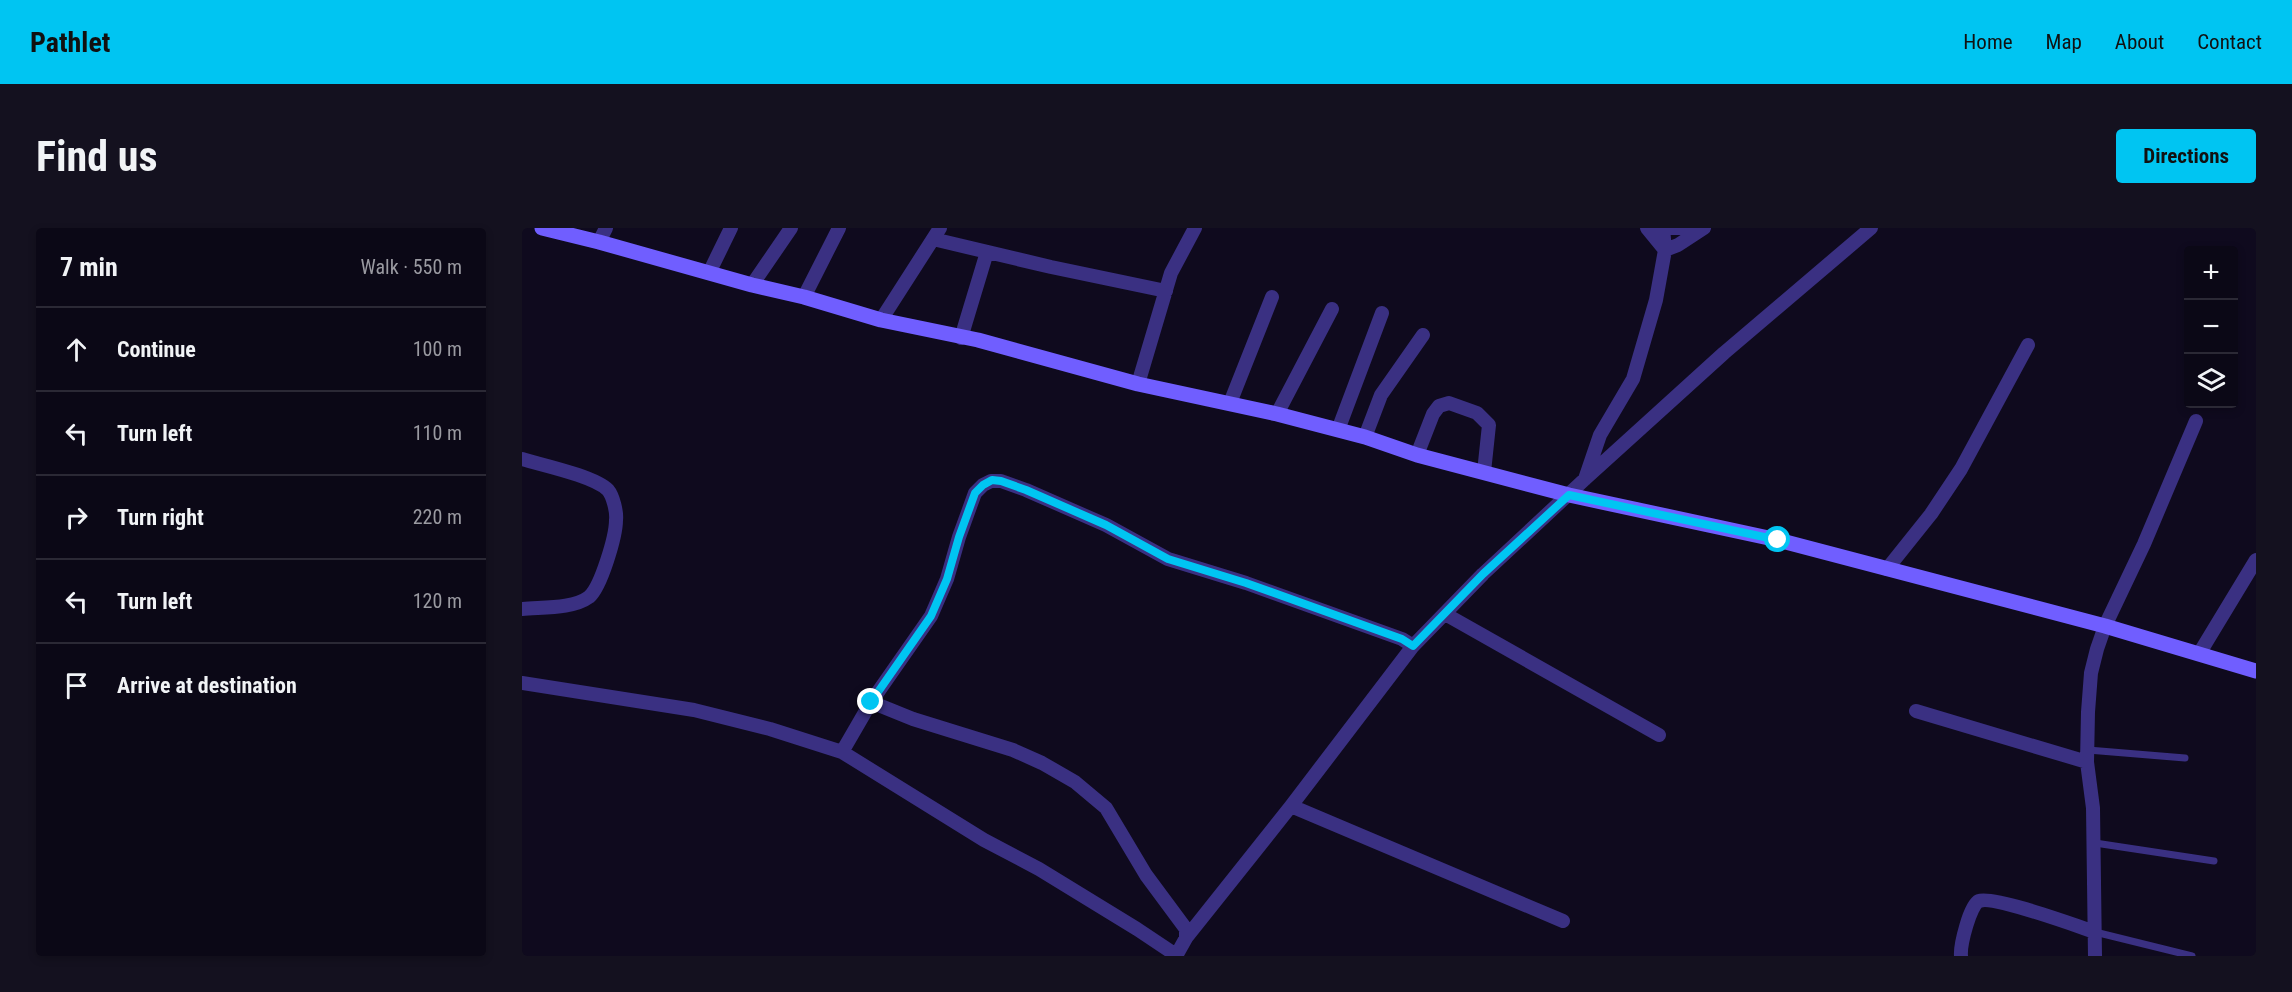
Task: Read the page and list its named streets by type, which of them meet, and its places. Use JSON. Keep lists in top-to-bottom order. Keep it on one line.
{"page":{"header":"Pathlet","nav":["Home","Map","About","Contact"],"buttons":"Directions","title":"Find us","heading":["7 min","Walk · 550 m"],"map_buttons":["+","−"],"list":[["Continue","100 m"],["Turn left","110 m"],["Turn right","220 m"],["Turn left","120 m"],"Arrive at destination"]}}
